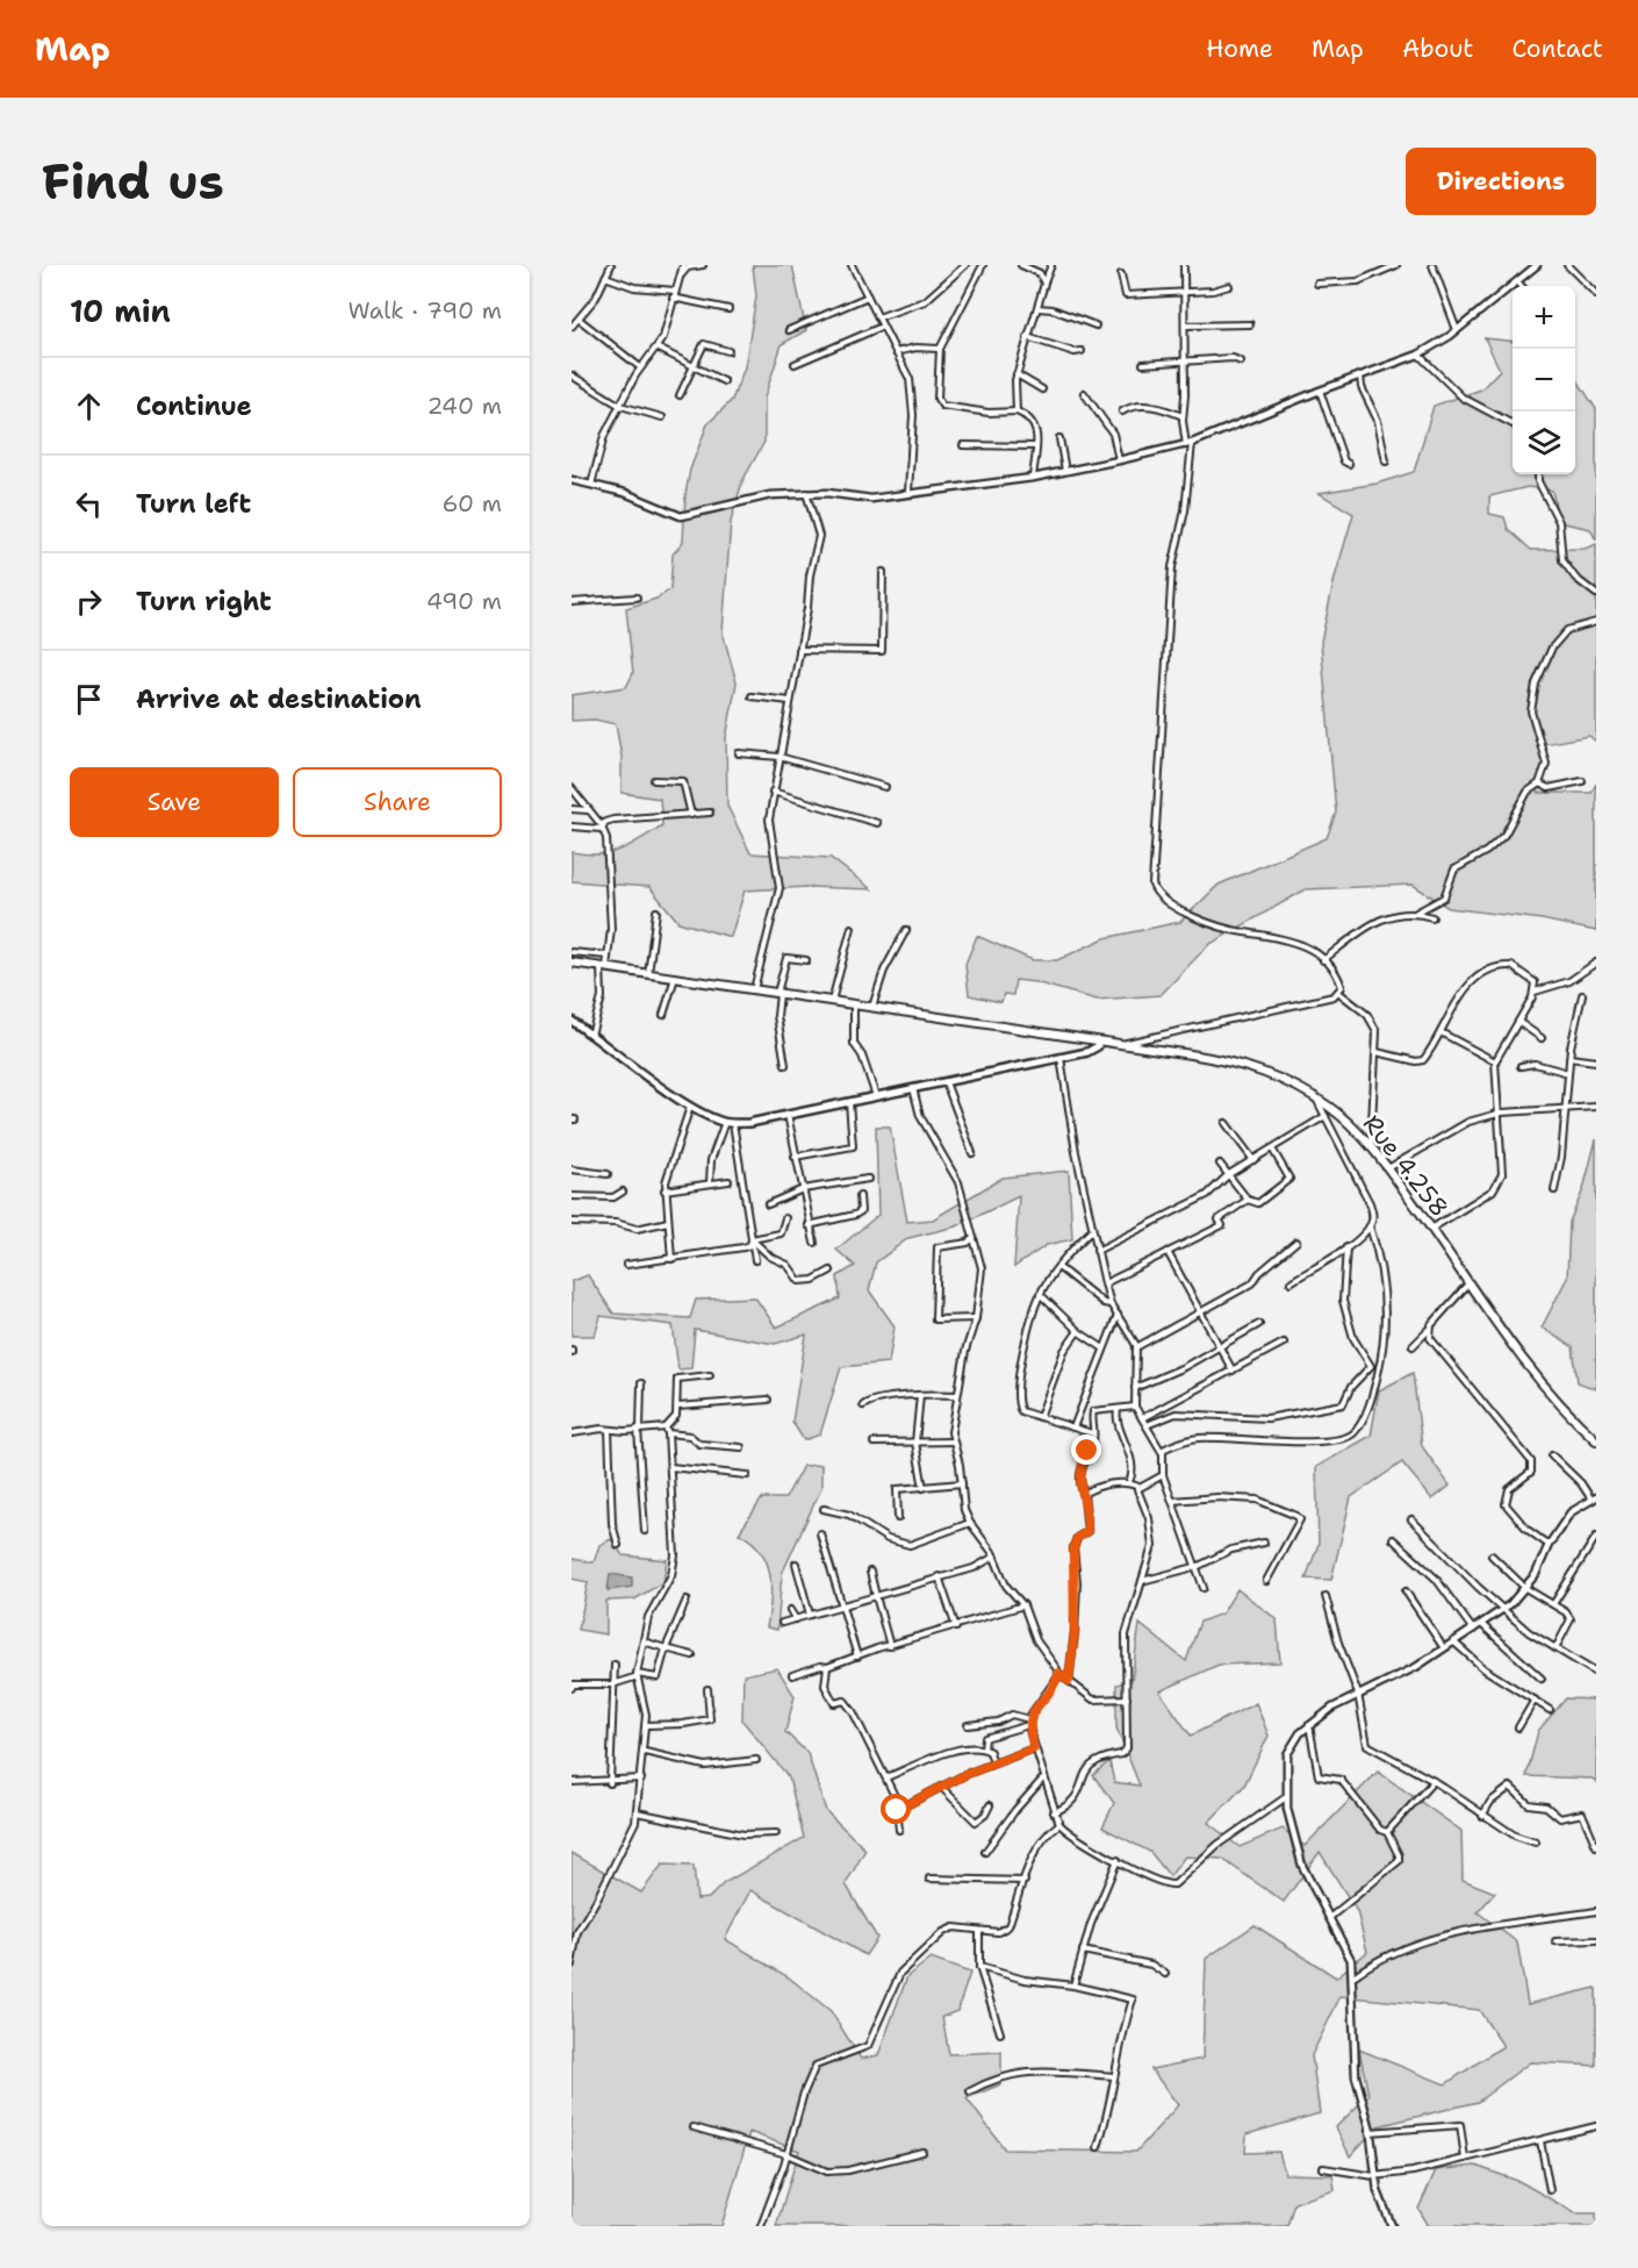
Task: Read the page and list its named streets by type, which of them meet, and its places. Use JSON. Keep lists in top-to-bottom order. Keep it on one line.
{"streets":{"highway":["Rue 4.258"]},"page":{"header":"Map","nav":["Home","Map","About","Contact"],"buttons":["Directions",["Save","Share"]],"title":"Find us","heading":["10 min","Walk · 790 m"],"map_buttons":["+","−"],"list":[["Continue","240 m"],["Turn left","60 m"],["Turn right","490 m"],"Arrive at destination"]}}
